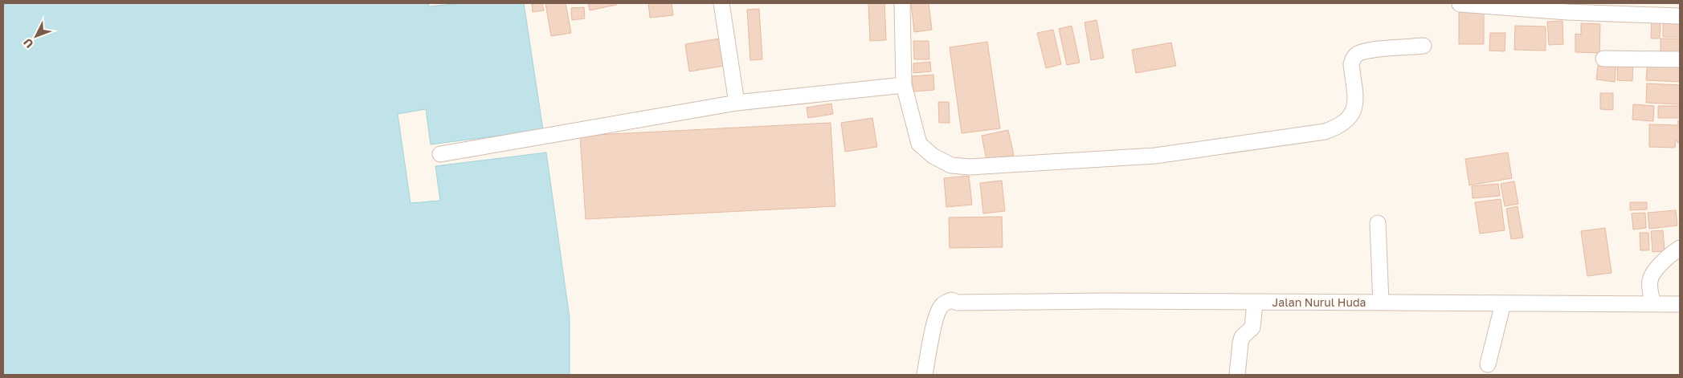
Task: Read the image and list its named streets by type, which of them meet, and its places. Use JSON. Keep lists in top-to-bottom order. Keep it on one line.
{"streets":{"street":["Jalan Nurul Huda"]},"north":"bottom left"}
